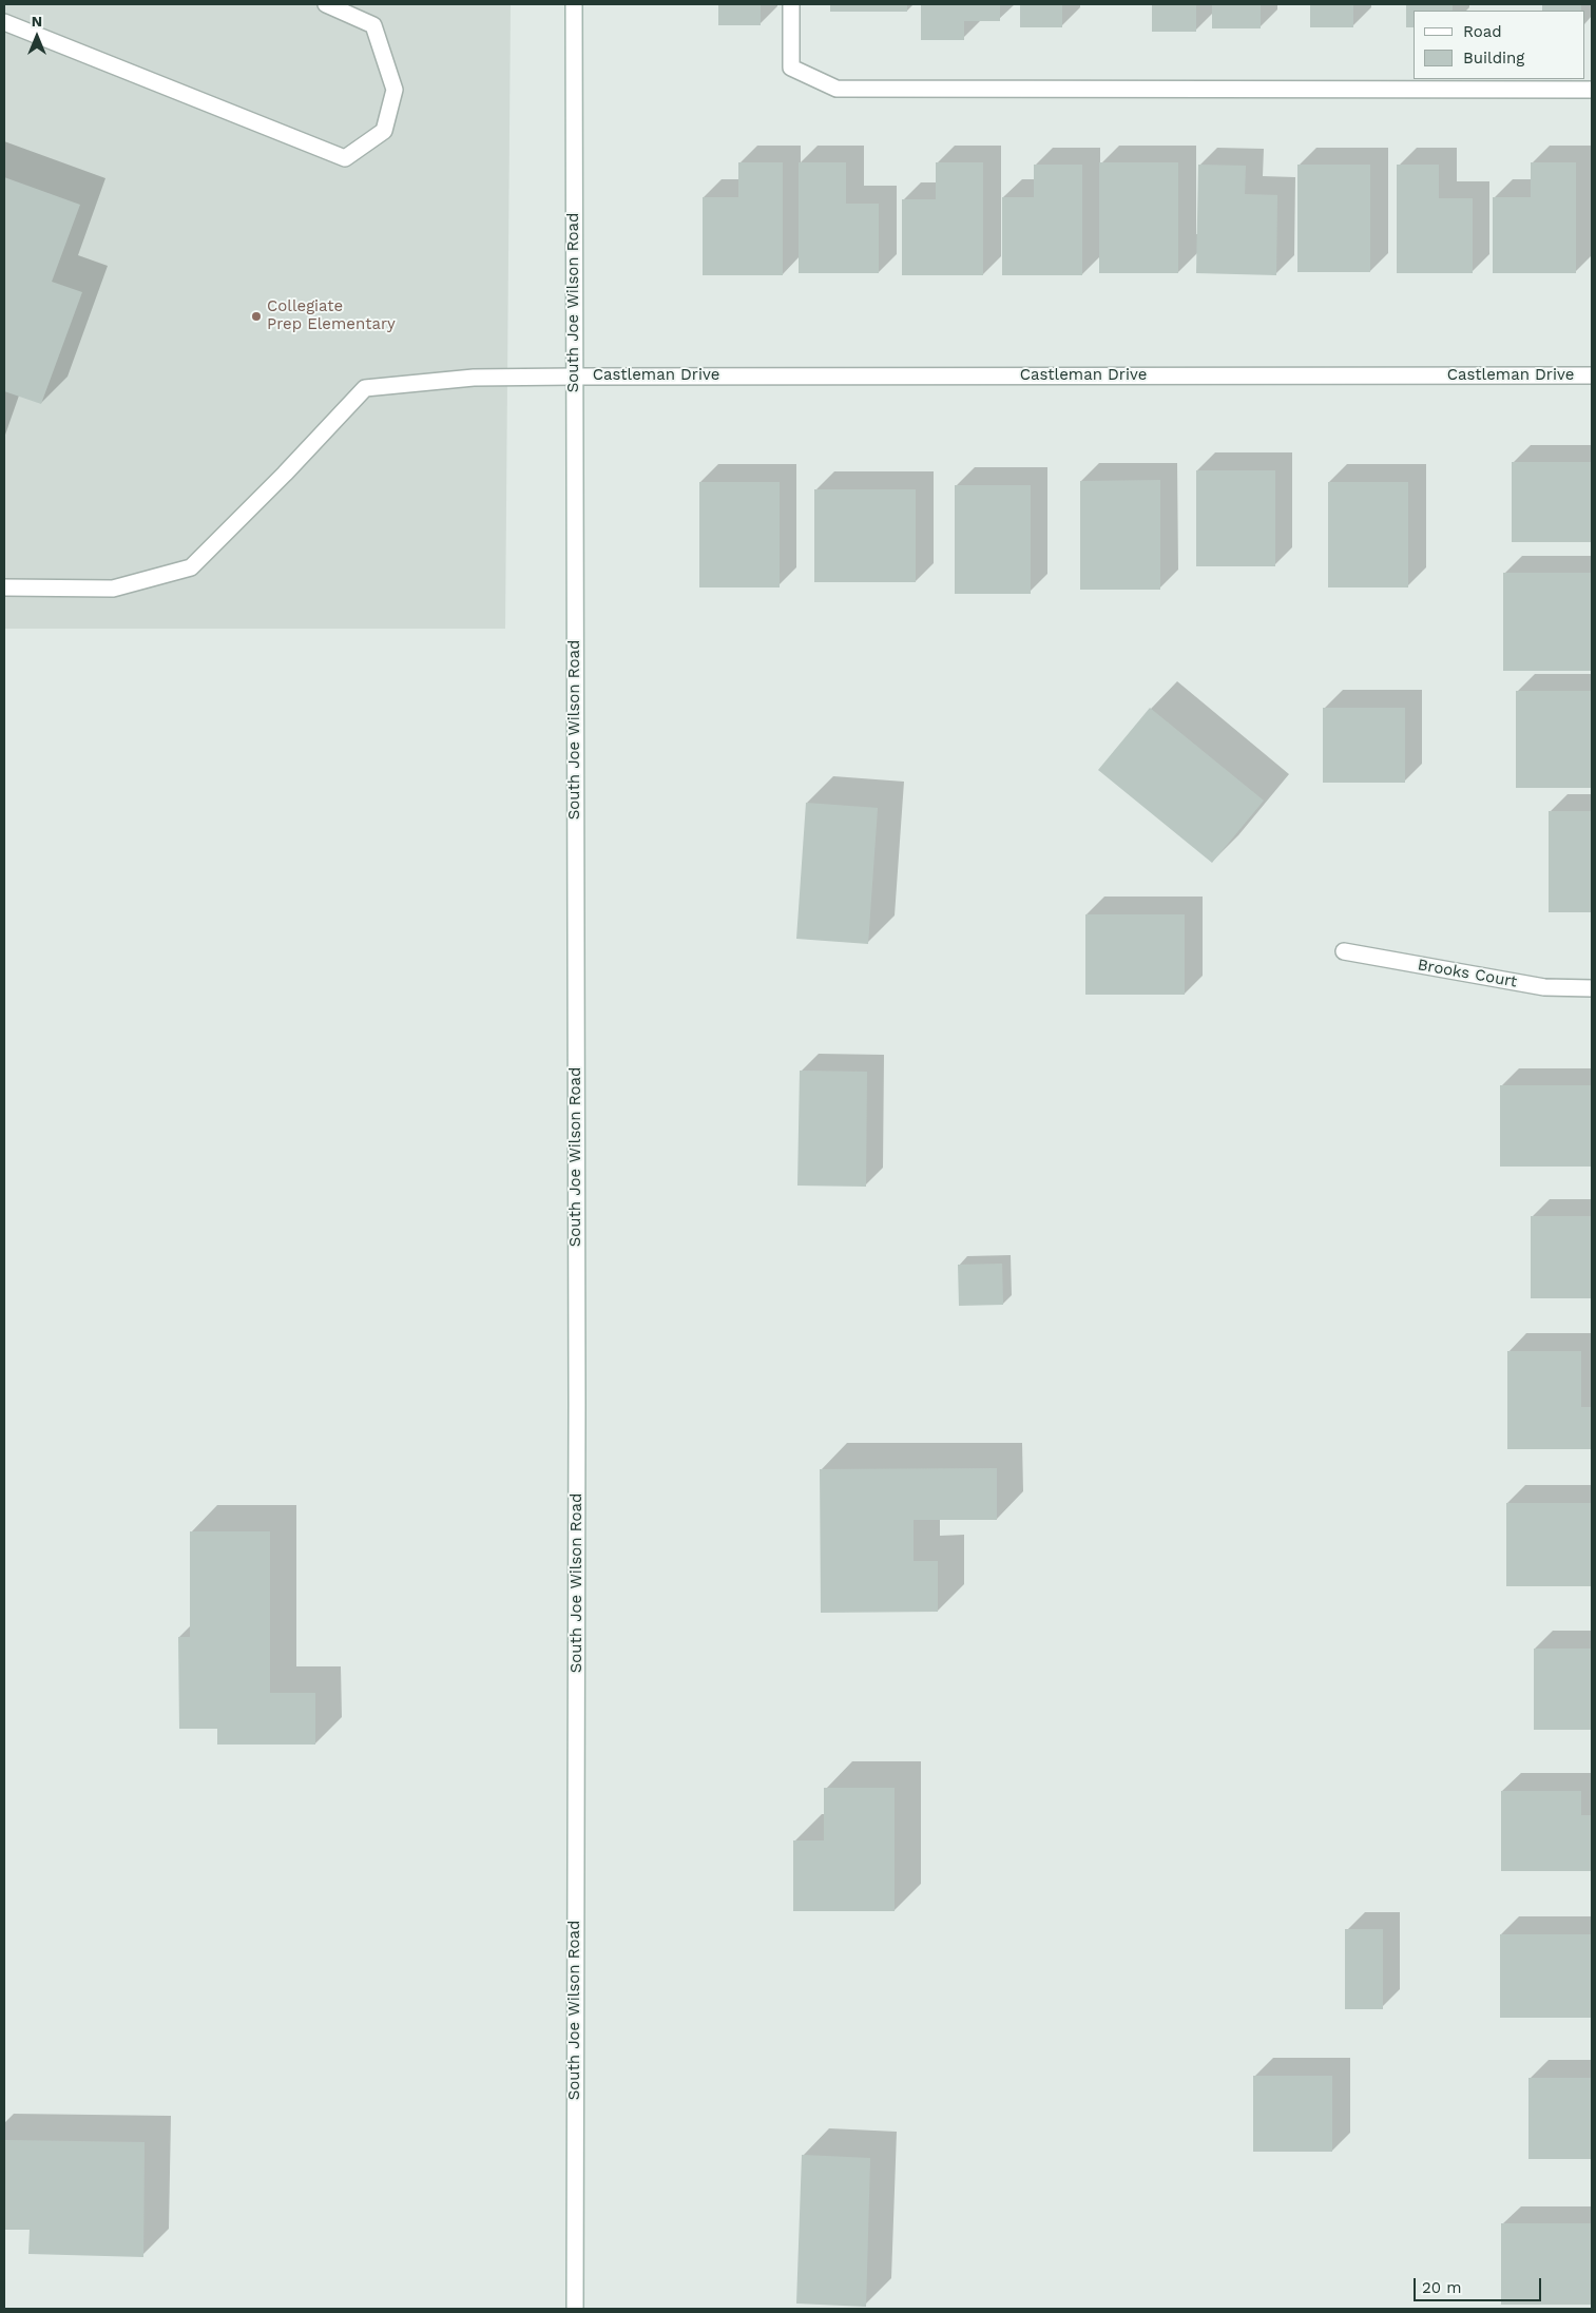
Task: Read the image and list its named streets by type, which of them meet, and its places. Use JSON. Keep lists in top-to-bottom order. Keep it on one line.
{"streets":{"street":["South Joe Wilson Road","Castleman Drive","Brooks Court"]},"crossings":[["South Joe Wilson Road","Castleman Drive"]],"places":["Collegiate Prep Elementary"],"legend":["Road","Building"],"scale_bar":"20 m","north":"top"}
